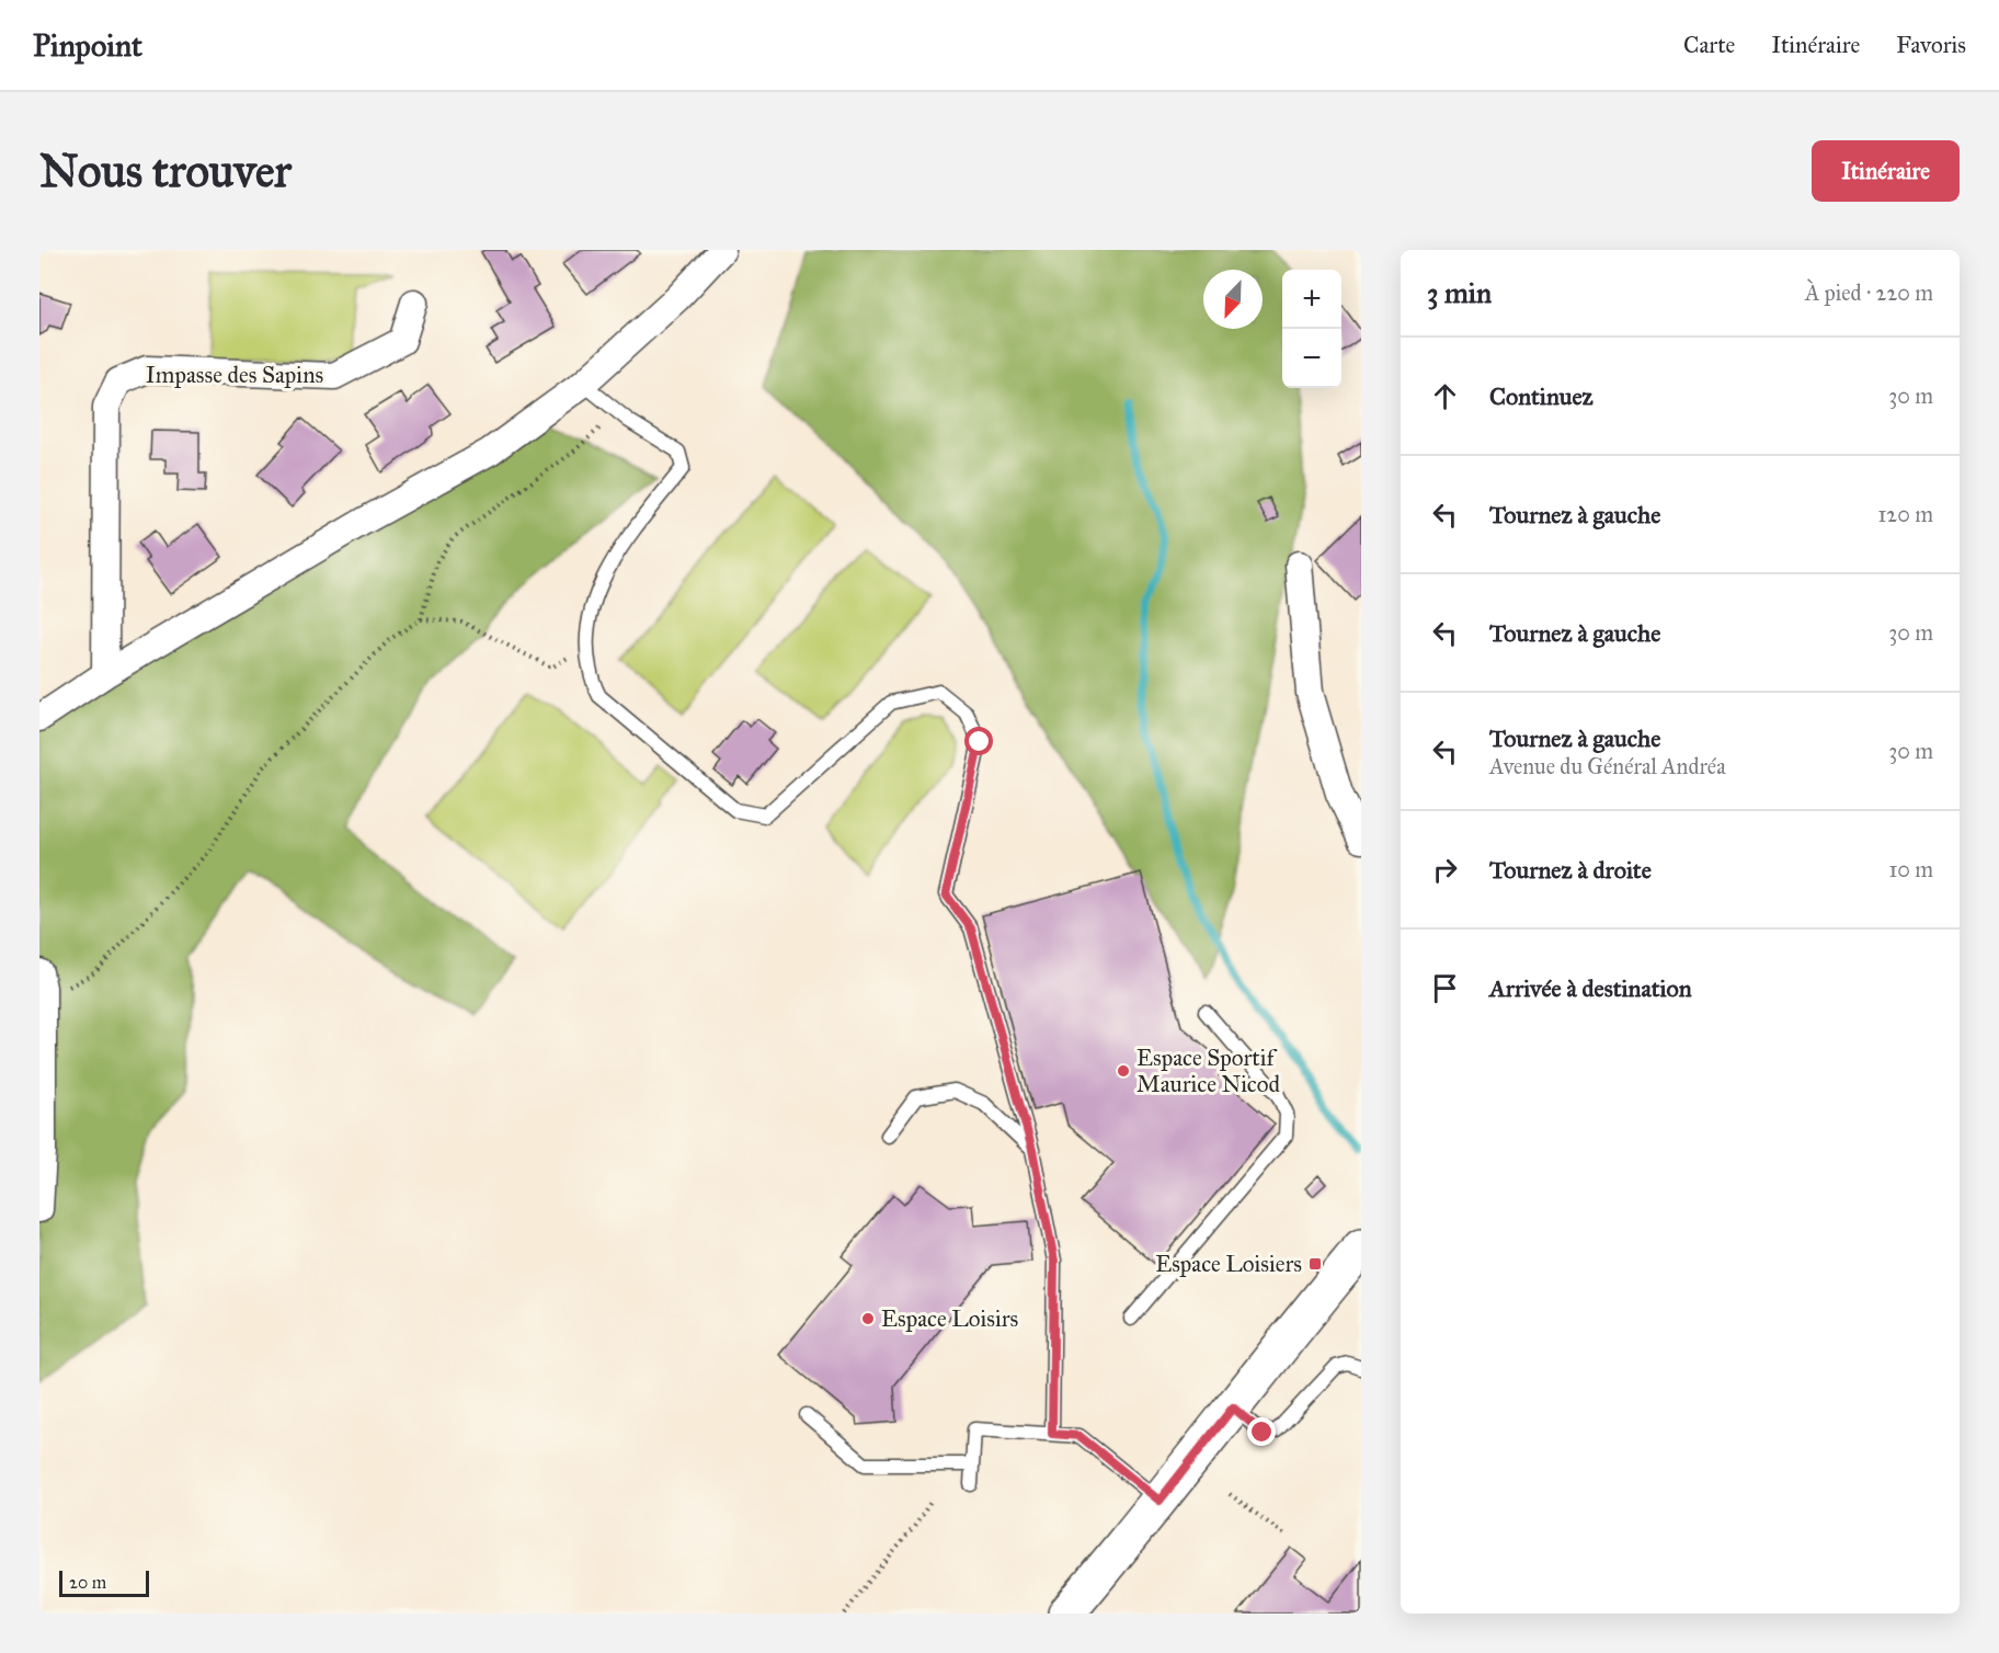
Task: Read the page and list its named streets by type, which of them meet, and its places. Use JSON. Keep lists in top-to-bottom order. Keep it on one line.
{"streets":{"street":["Impasse des Sapins"]},"places":{"other":["Espace Sportif Maurice Nicod","Espace Loisirs"],"transit":["Espace Loisiers"]},"scale_bar":"20 m","north":"bottom left","page":{"header":"Pinpoint","nav":["Carte","Itinéraire","Favoris"],"buttons":"Itinéraire","title":"Nous trouver","heading":["3 min","À pied · 220 m"],"map_buttons":["+","−"],"list":[["Continuez","30 m"],["Tournez à gauche","120 m"],["Tournez à gauche","30 m"],["Tournez à gauche","Avenue du Général Andréa","30 m"],["Tournez à droite","10 m"],"Arrivée à destination"],"scale":"20 m"}}
